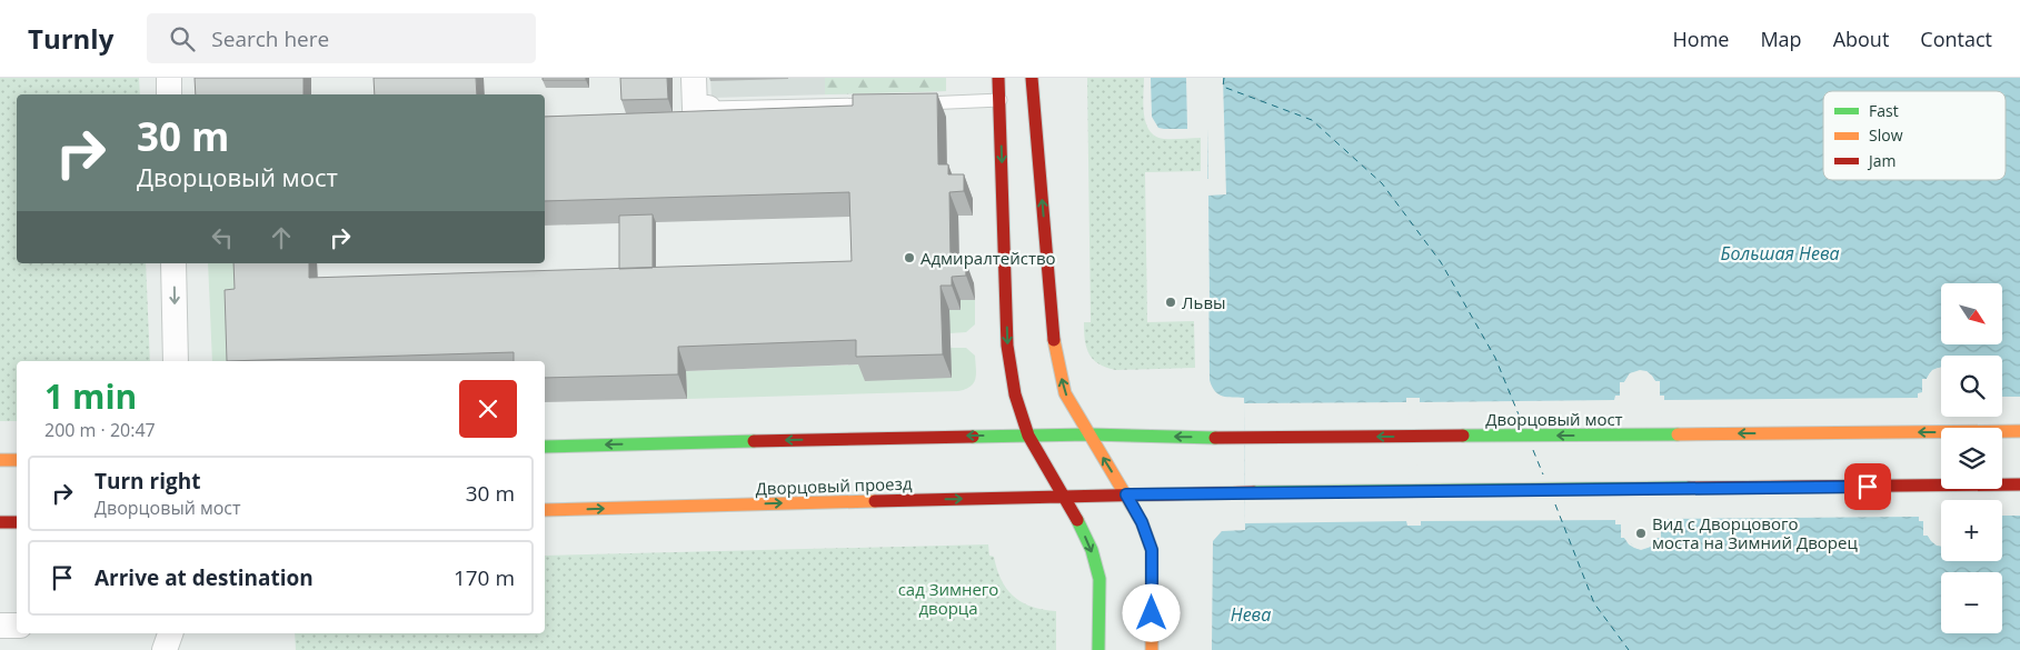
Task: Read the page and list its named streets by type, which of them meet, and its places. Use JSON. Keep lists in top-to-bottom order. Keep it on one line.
{"streets":{"main road":["Дворцовый мост","Дворцовый проезд"]},"water":["Большая Нева","Нева"],"parks":["сад Зимнего дворца"],"places":["Адмиралтейство","Львы","Вид с Дворцового моста на Зимний Дворец"],"legend":["Fast","Slow","Jam"],"north":"bottom right","page":{"header":"Turnly","search":"Search here","nav":["Home","Map","About","Contact"],"turn":["30 m","Дворцовый мост"],"map_buttons":["+","−"],"heading":["1 min","200 m · 20:47"],"list":[{"name":"Turn right","note":"Дворцовый мост","value":"30 m"},{"name":"Arrive at destination","value":"170 m"}]}}
